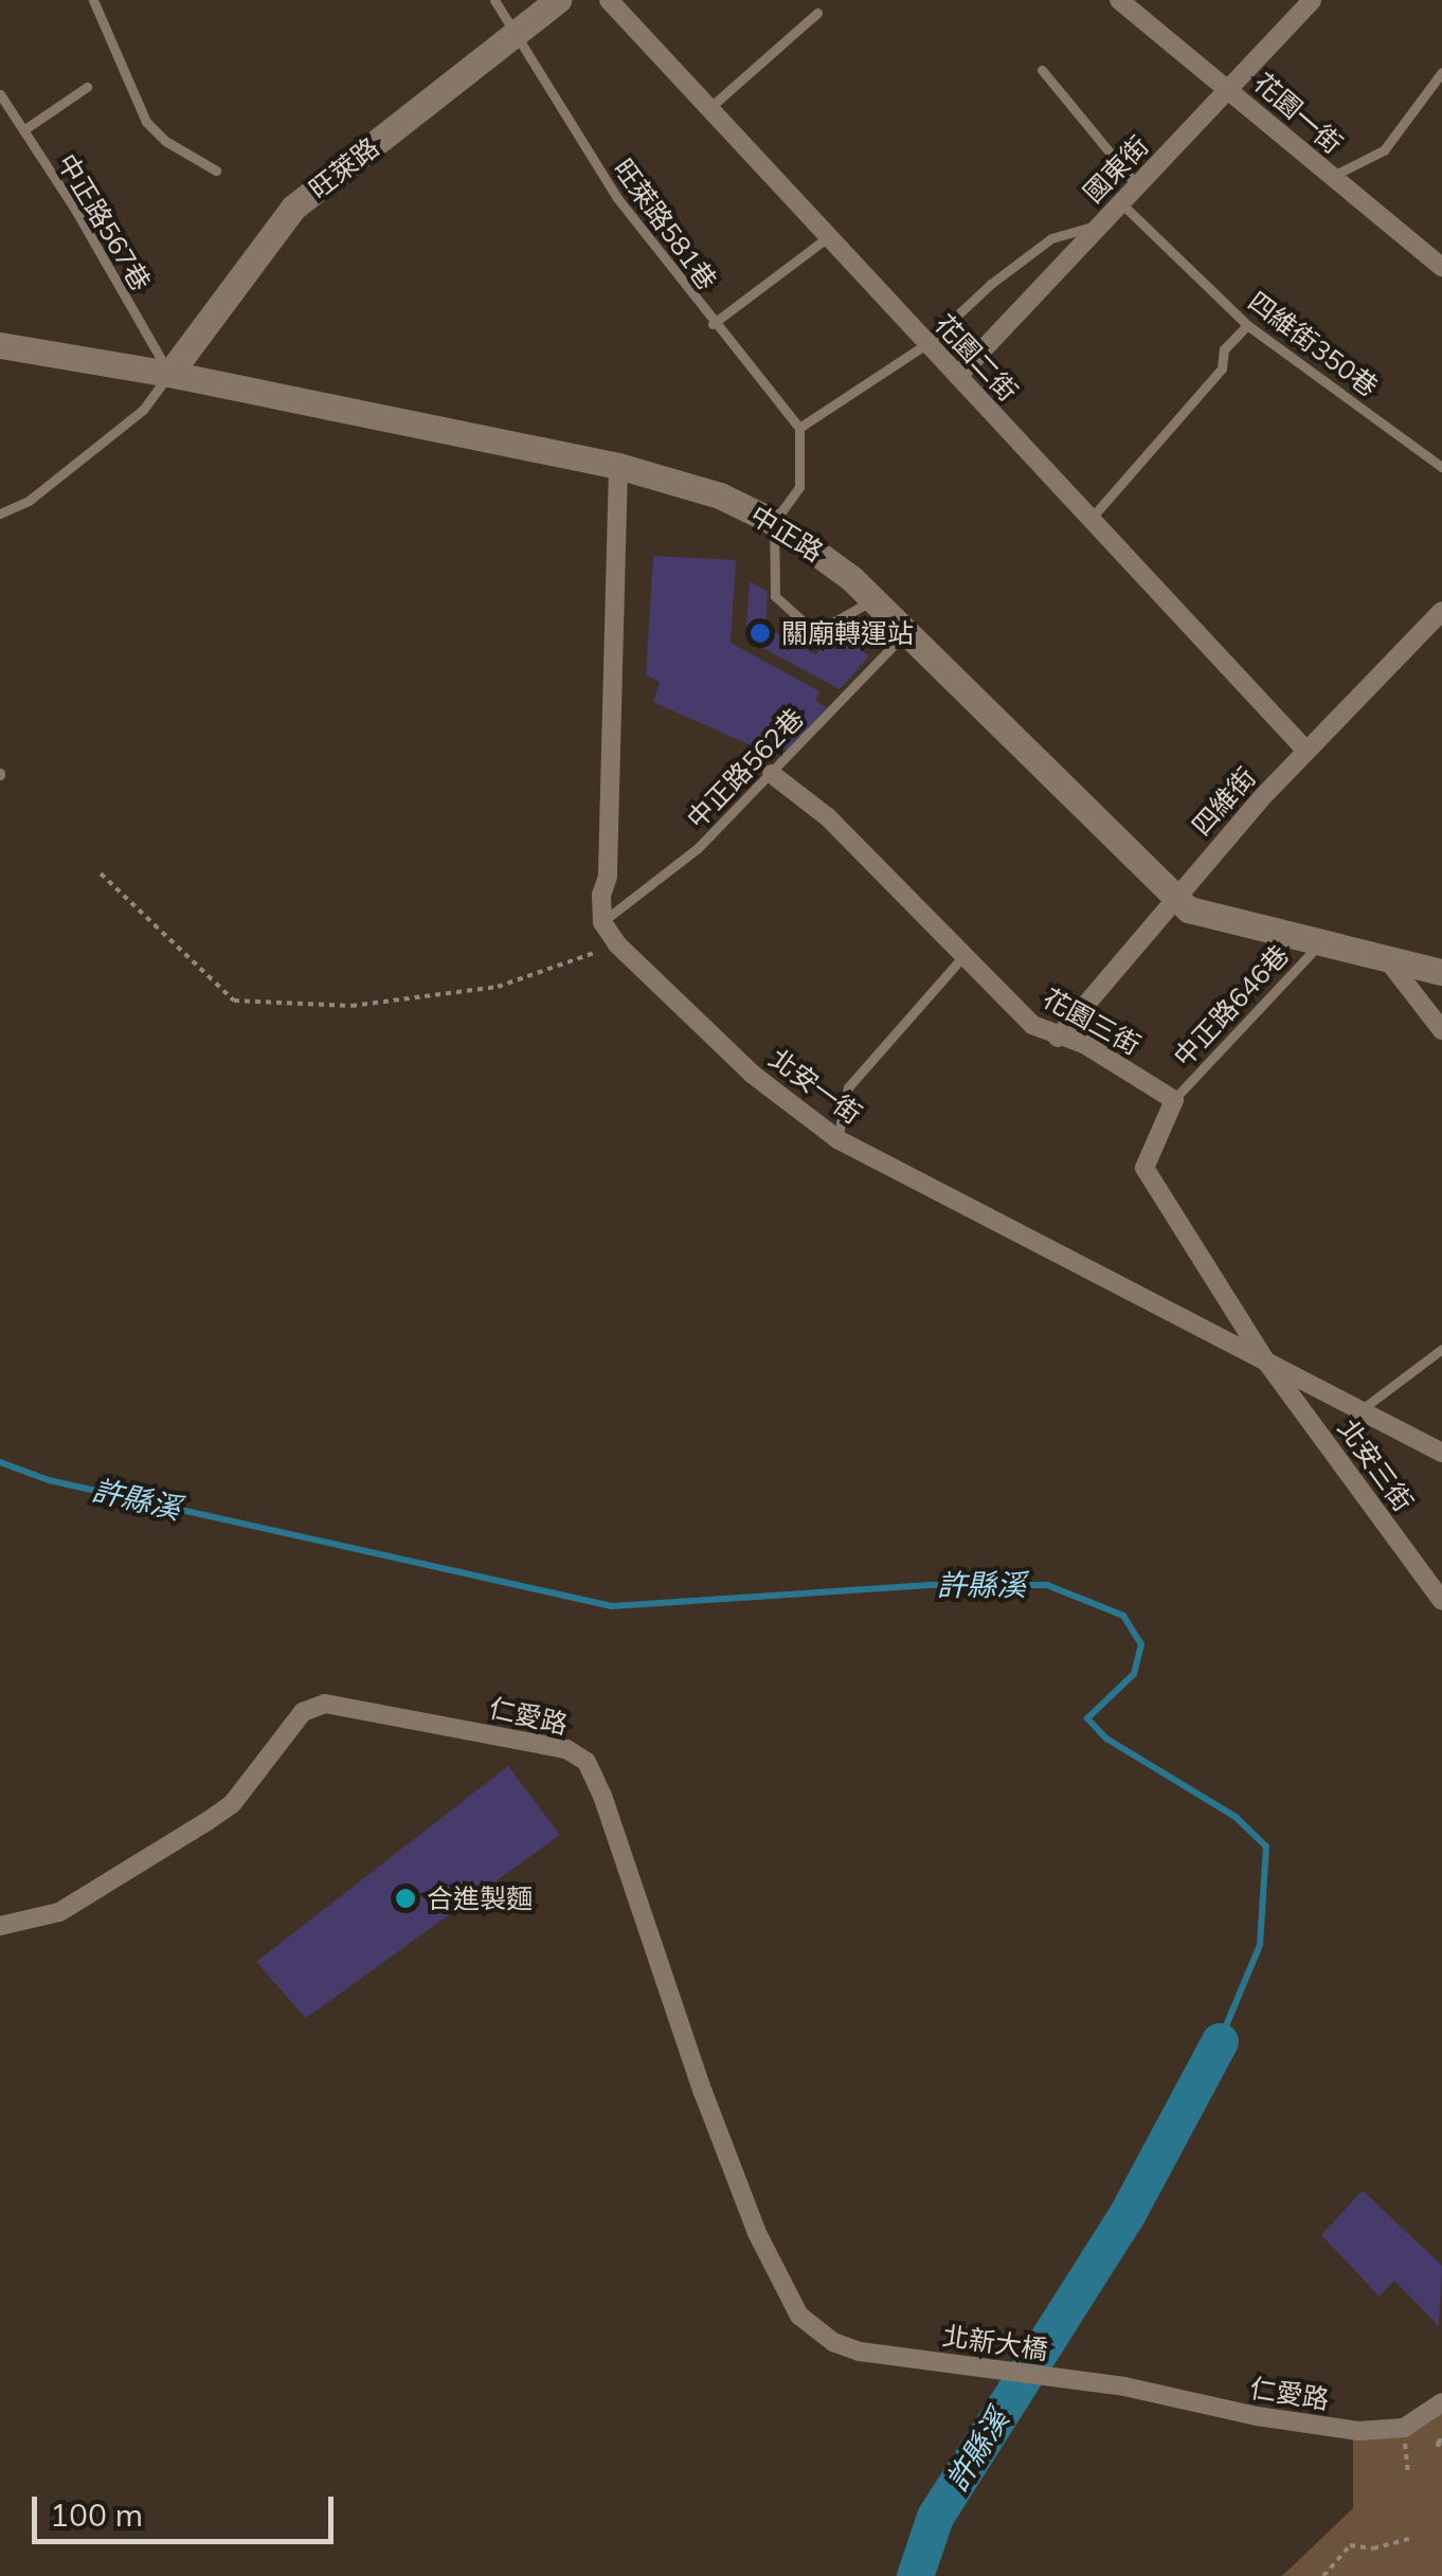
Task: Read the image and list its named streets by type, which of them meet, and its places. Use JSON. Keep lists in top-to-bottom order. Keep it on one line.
{"streets":{"main road":["旺萊路","中正路"],"street":["花園一街","國東街","花園二街","四維街","花園三街","北安一街","北安三街","仁愛路","北新大橋"],"lane":["中正路567巷","旺萊路581巷","四維街350巷","中正路562巷","中正路646巷"]},"crossings":[["花園一街","國東街"],["旺萊路","中正路567巷"],["旺萊路","旺萊路581巷"],["旺萊路","中正路"],["國東街","四維街350巷"],["國東街","花園二街"],["中正路567巷","中正路"],["花園二街","四維街"],["中正路","中正路562巷"],["中正路","四維街"],["中正路","中正路646巷"],["中正路562巷","花園三街"],["中正路562巷","北安一街"],["四維街","花園三街"],["中正路646巷","花園三街"],["北安一街","北安三街"],["仁愛路","北新大橋"]],"water":["許縣溪"],"places":["關廟轉運站","合進製麵"],"scale_bar":"100 m"}
